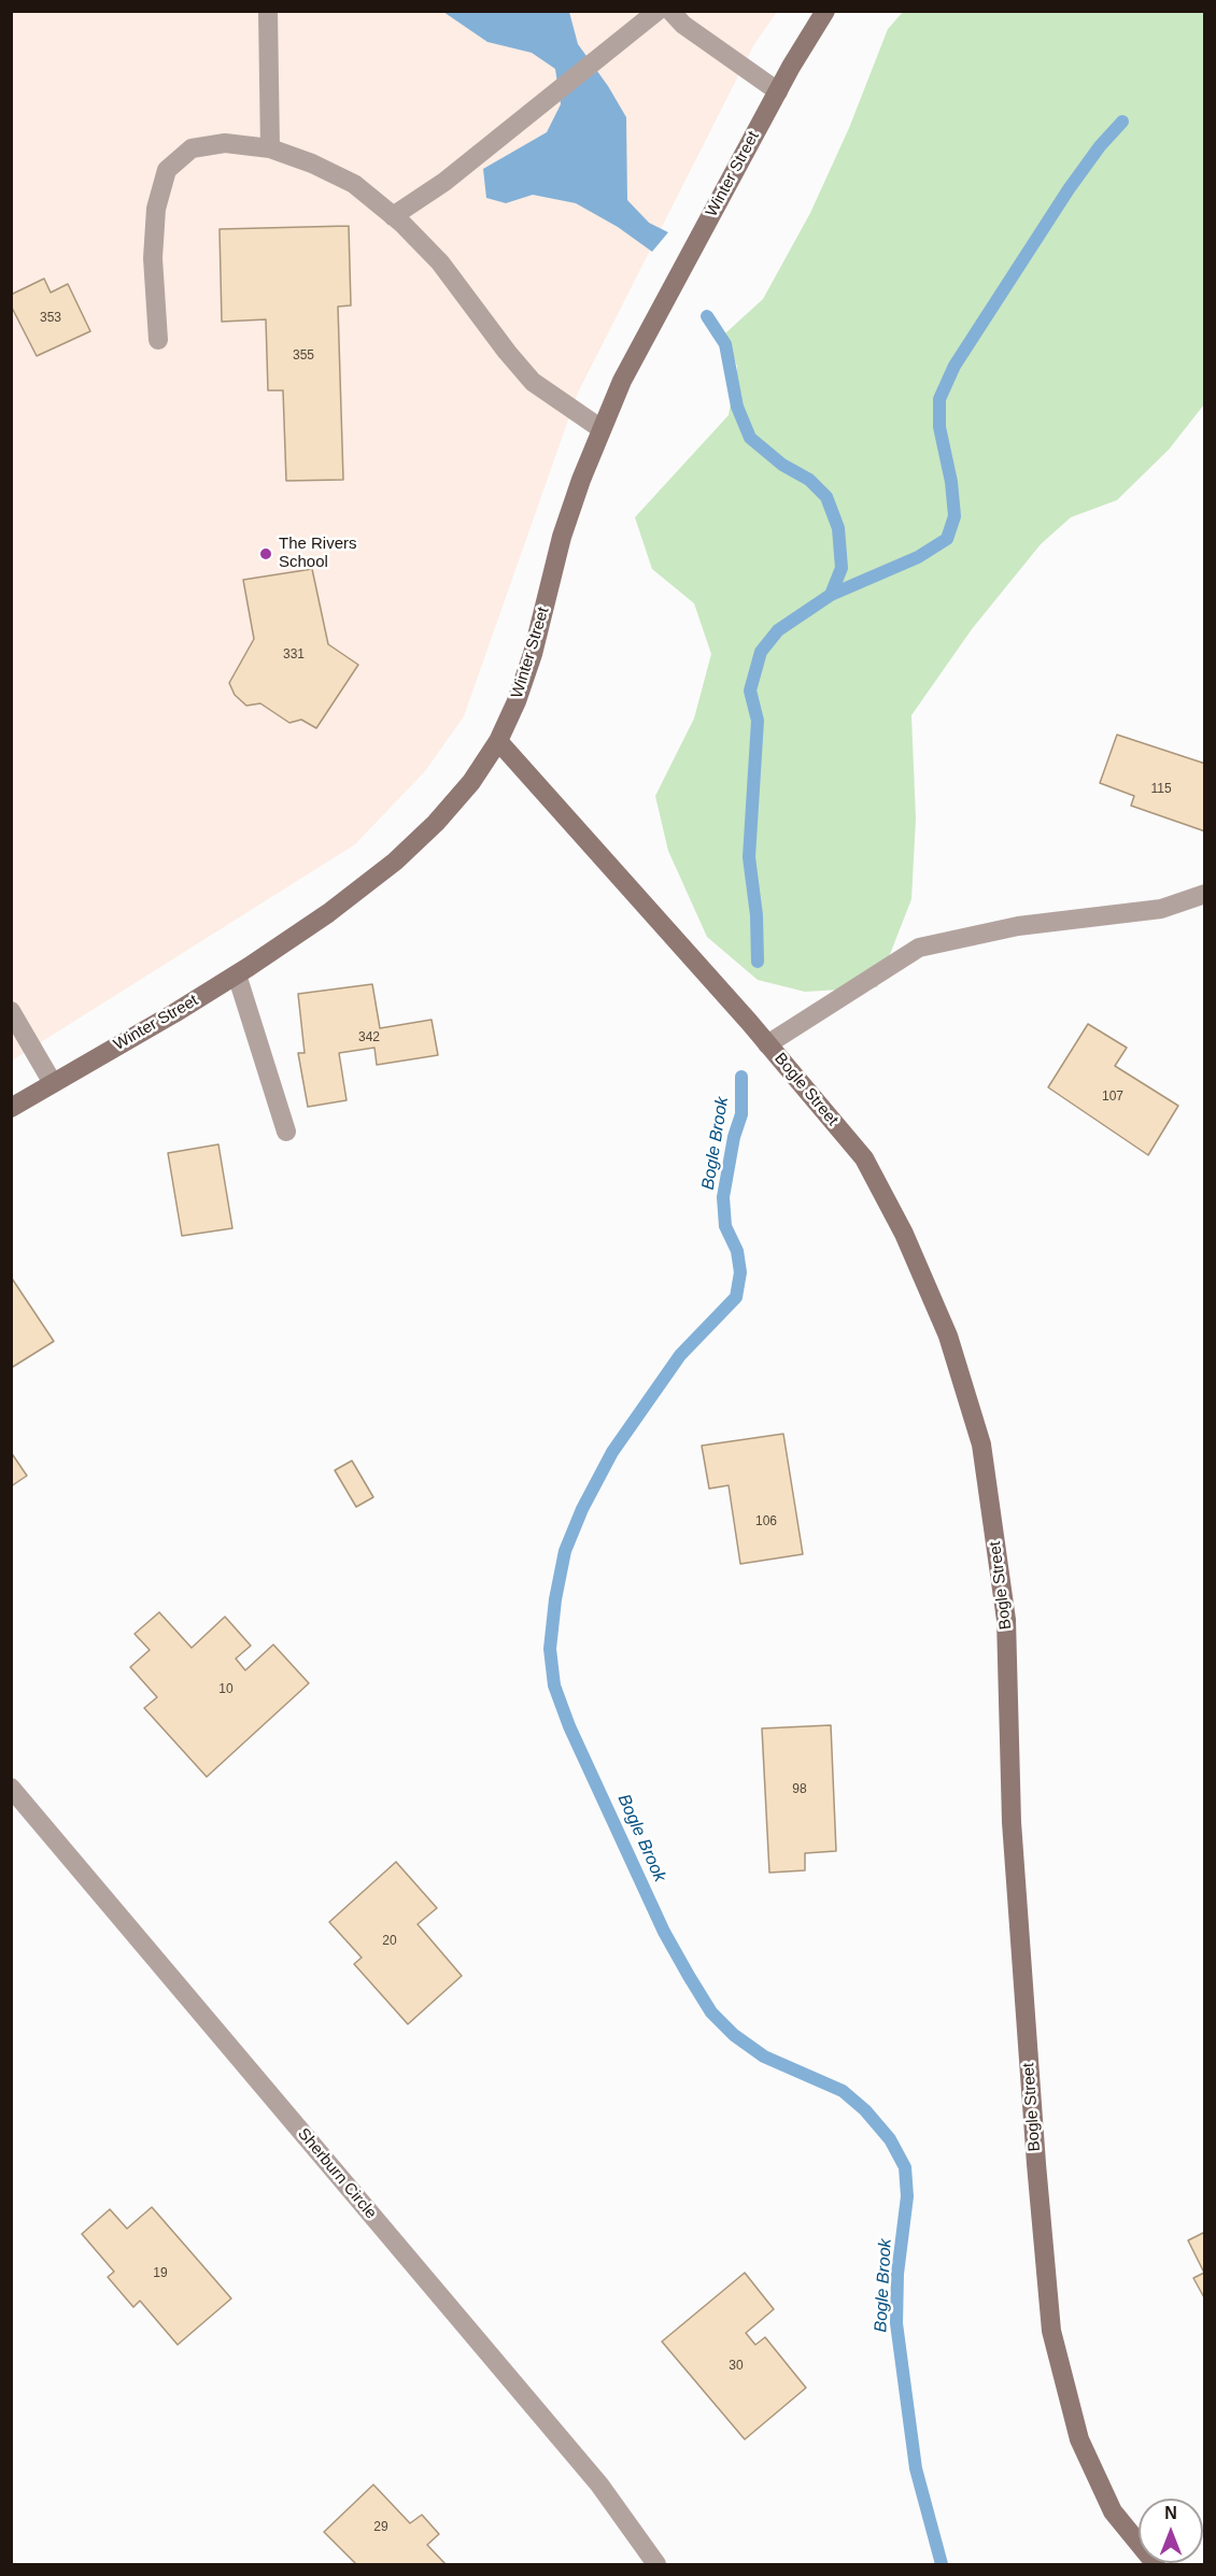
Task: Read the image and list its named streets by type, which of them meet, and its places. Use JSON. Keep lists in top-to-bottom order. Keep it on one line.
{"streets":{"street":["Winter Street","Bogle Street","Sherburn Circle"]},"crossings":[["Winter Street","Bogle Street"]],"water":["Bogle Brook"],"places":["The Rivers School"],"house_numbers":["353","355","331","115","342","107","106","10","98","20","19","30","29"],"north":"top"}
